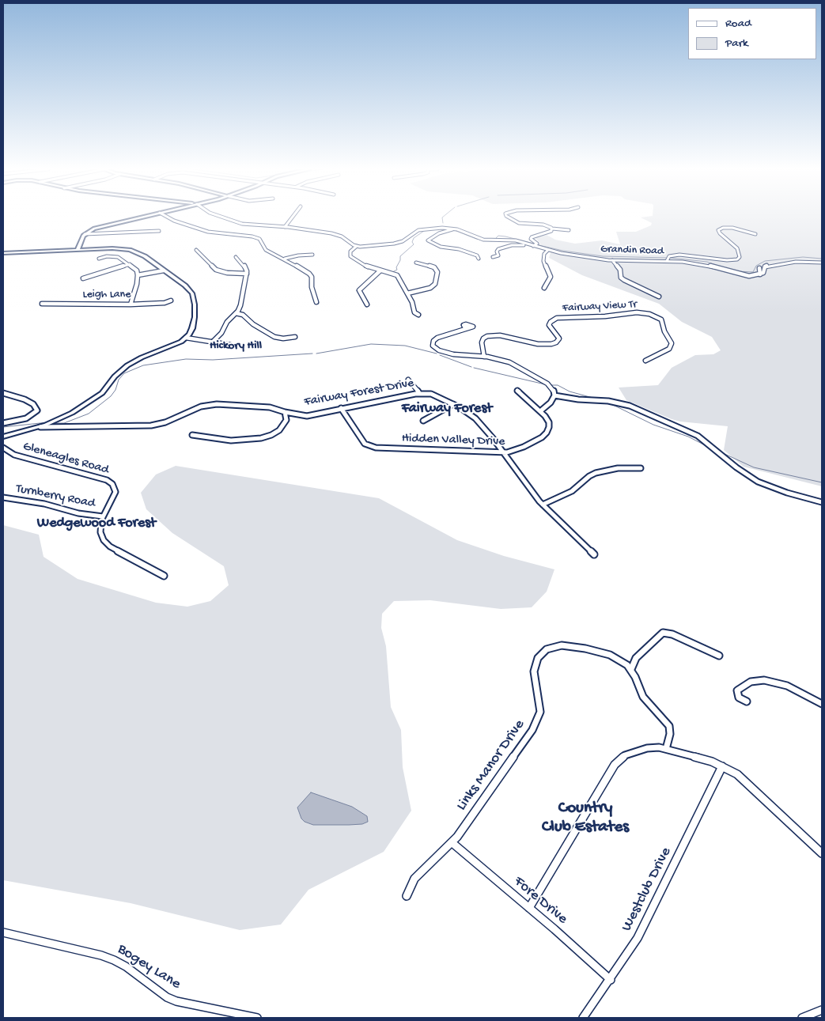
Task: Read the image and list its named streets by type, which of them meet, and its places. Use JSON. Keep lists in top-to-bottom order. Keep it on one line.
{"streets":{"street":["Grandin Road","Leigh Lane","Fairway View Tr","Fairway Forest Drive","Hidden Valley Drive","Gleneagles Road","Turnberry Road","Links Manor Drive","Westclub Drive","Fore Drive","Bogey Lane"]},"crossings":[["Fairway Forest Drive","Hidden Valley Drive"],["Gleneagles Road","Turnberry Road"],["Links Manor Drive","Fore Drive"],["Westclub Drive","Fore Drive"]],"districts":["Hickory Hill","Fairway Forest","Wedgewood Forest","Country Club Estates"],"legend":["Road","Park"]}
